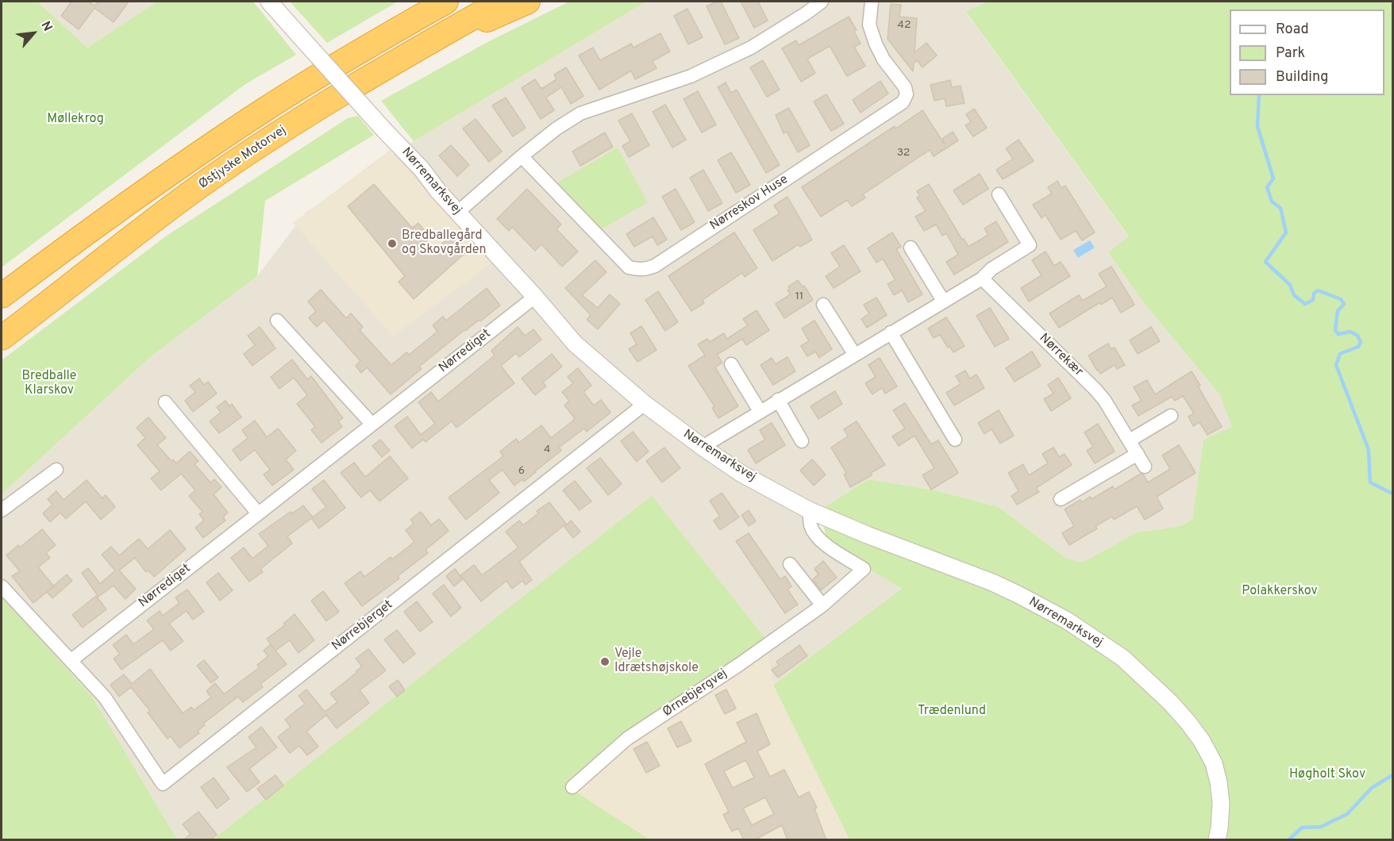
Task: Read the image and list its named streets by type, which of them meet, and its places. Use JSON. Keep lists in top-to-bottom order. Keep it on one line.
{"streets":{"highway":["Østjyske Motorvej"],"street":["Nørremarksvej","Nørreskov Huse","Nørrediget","Nørrekær","Nørrebjerget","Ørnebjergvej"]},"crossings":[["Nørremarksvej","Nørrediget"],["Nørremarksvej","Nørrebjerget"],["Nørremarksvej","Ørnebjergvej"],["Nørrediget","Nørrebjerget"]],"parks":["Møllekrog","Bredballe Klarskov","Polakkerskov","Trædenlund","Høgholt Skov"],"places":["Bredballegård og Skovgården","Vejle Idrætshøjskole"],"house_numbers":["42","32","11","4","6"],"legend":["Road","Park","Building"],"north":"top right"}
